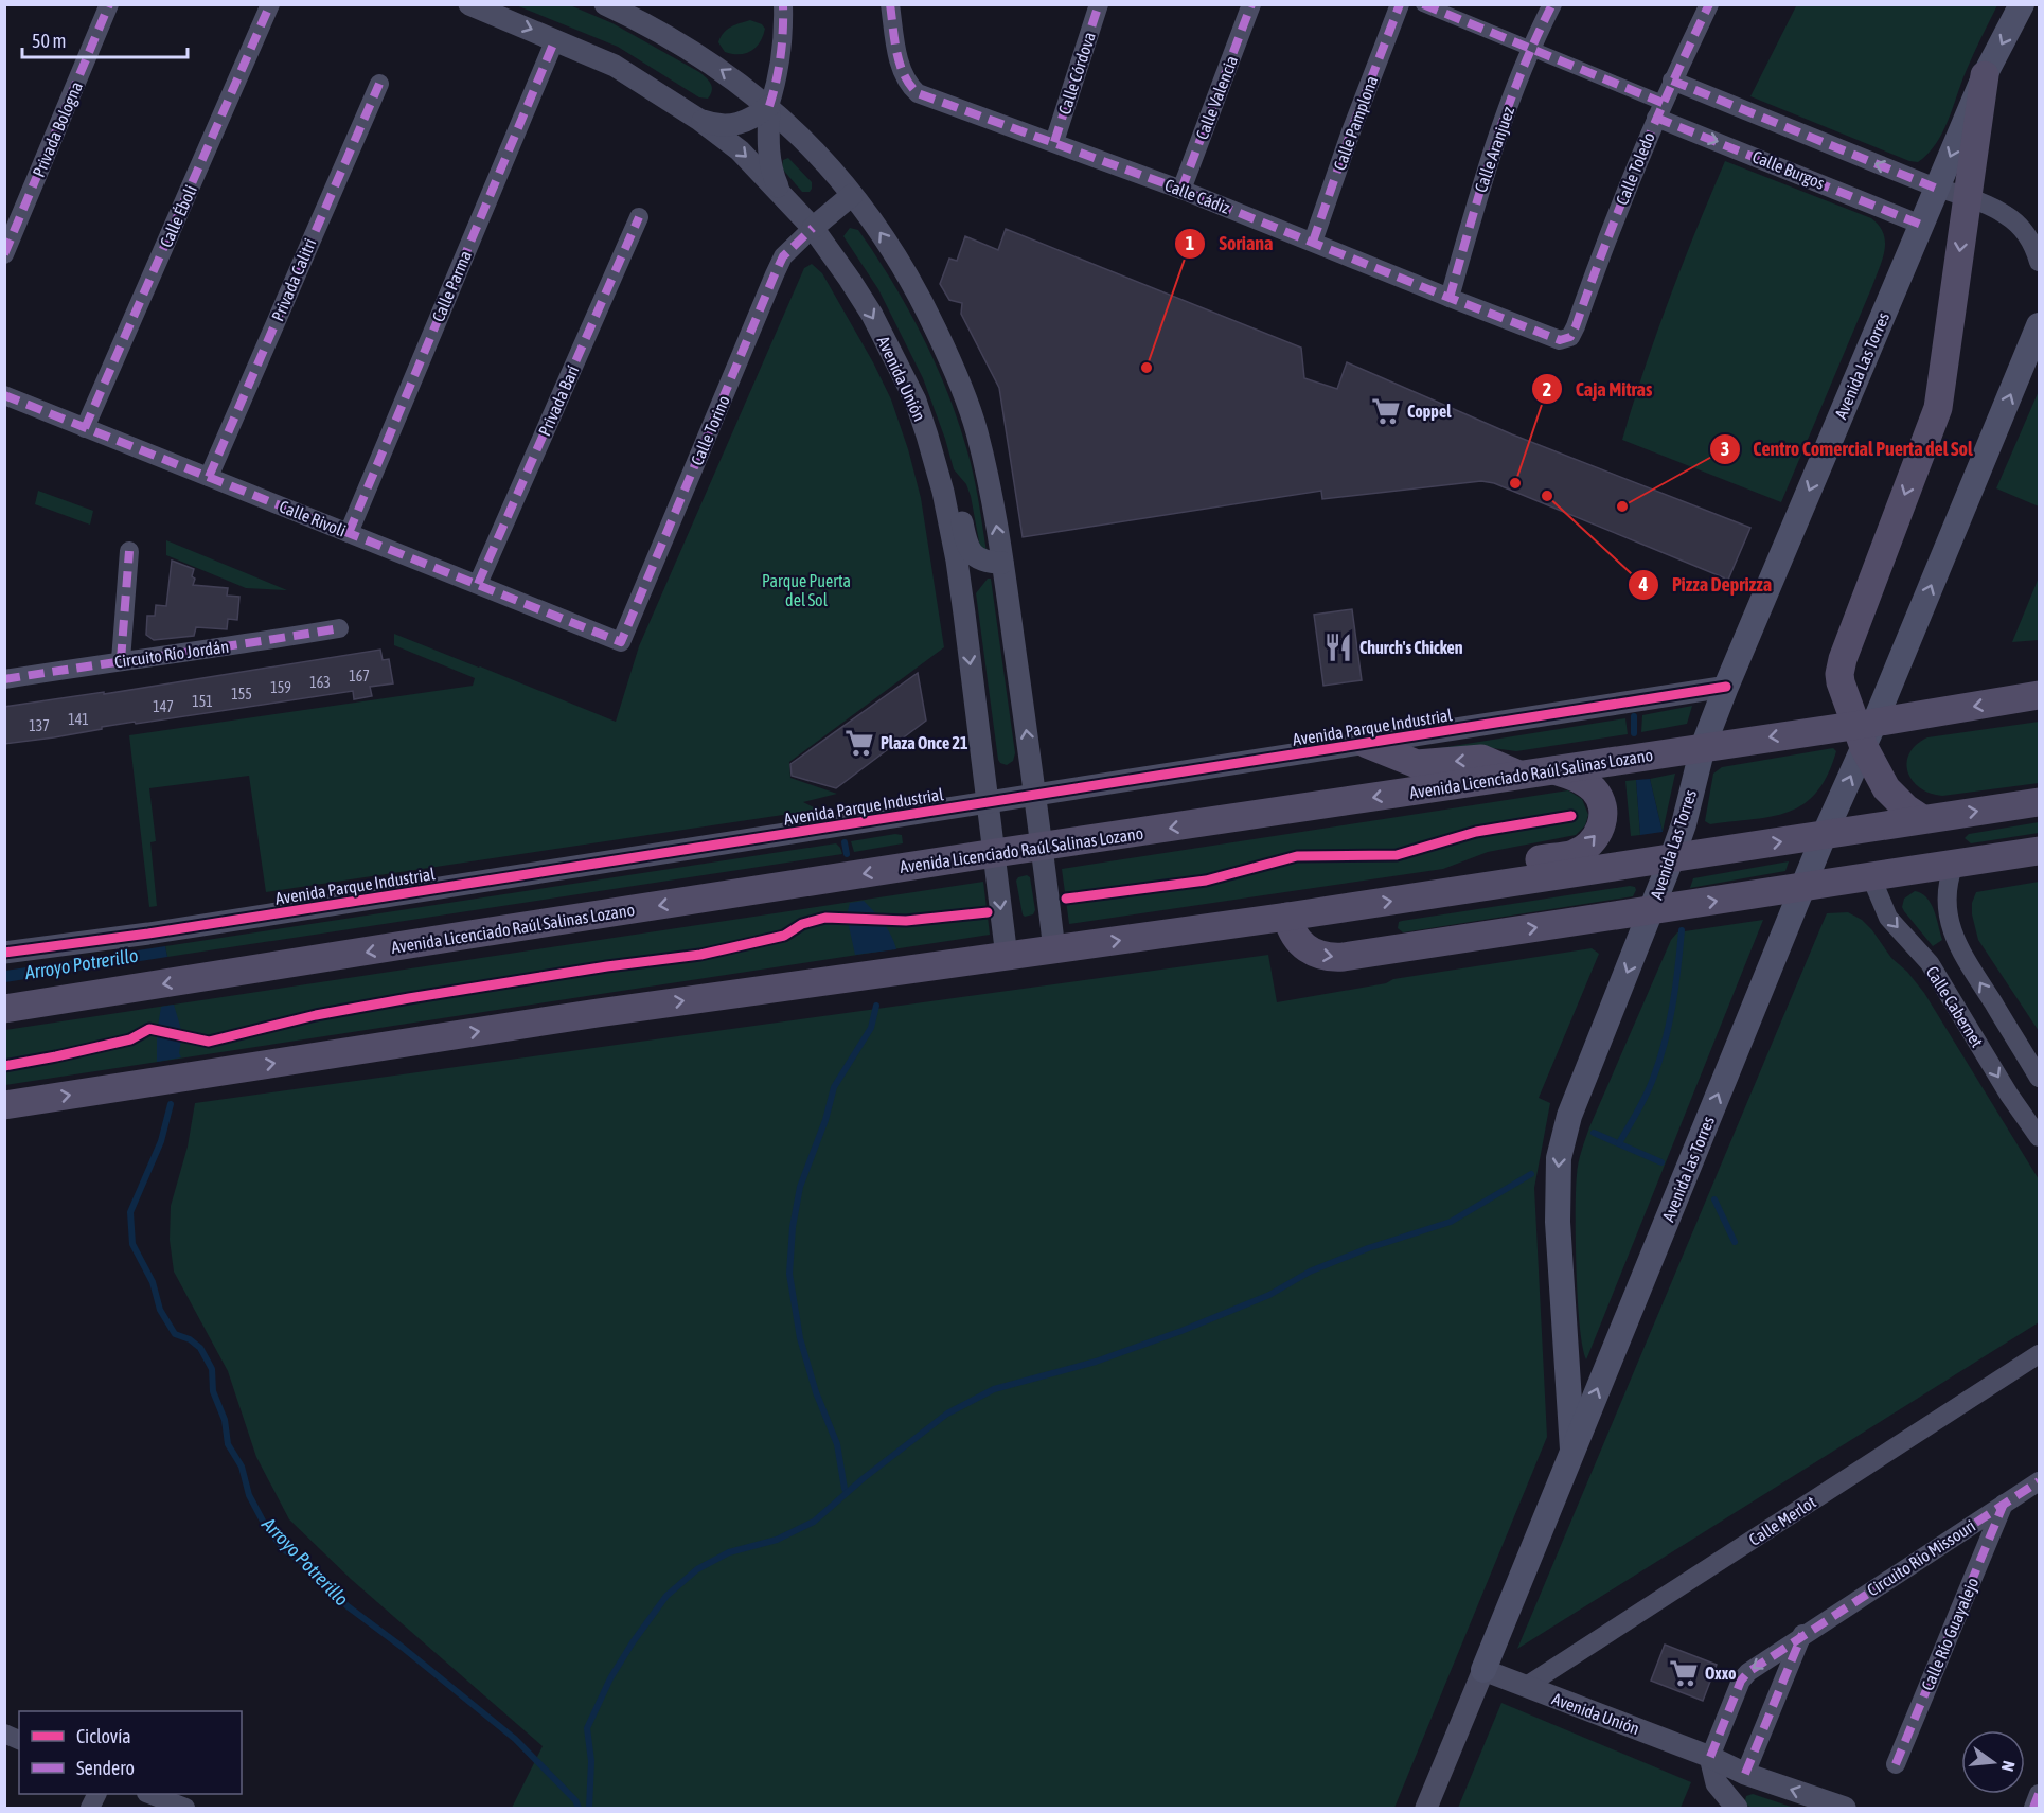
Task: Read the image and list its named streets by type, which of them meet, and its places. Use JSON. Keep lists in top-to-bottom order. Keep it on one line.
{"streets":{"main road":["Avenida Las Torres","Avenida Licenciado Raúl Salinas Lozano","Avenida las Torres"],"street":["Calle Córdova","Calle Valencia","Calle Pamplona","Privada Bologna","Calle Aranjuez","Calle Toledo","Calle Burgos","Calle Cádiz","Calle Éboli","Privada Calitri","Calle Parma","Avenida Unión","Privada Barí","Calle Torino","Calle Rivoli","Circuito Río Jordán","Avenida Parque Industrial","Calle Cabernet","Calle Merlot","Circuito Río Missouri","Calle Río Guayalejo"]},"crossings":[["Calle Córdova","Calle Cádiz"],["Calle Valencia","Calle Cádiz"],["Calle Pamplona","Calle Cádiz"],["Calle Aranjuez","Calle Burgos"],["Calle Aranjuez","Calle Cádiz"],["Calle Toledo","Calle Burgos"],["Calle Toledo","Calle Cádiz"],["Calle Burgos","Avenida Las Torres"],["Calle Éboli","Calle Rivoli"],["Privada Calitri","Calle Rivoli"],["Calle Parma","Avenida Unión"],["Calle Parma","Calle Rivoli"],["Avenida Las Torres","Avenida Parque Industrial"],["Avenida Las Torres","Avenida Licenciado Raúl Salinas Lozano"],["Avenida Las Torres","Avenida las Torres"],["Avenida Unión","Calle Torino"],["Avenida Unión","Avenida Parque Industrial"],["Avenida Unión","Avenida Licenciado Raúl Salinas Lozano"],["Avenida Unión","Avenida las Torres"],["Avenida Unión","Calle Merlot"],["Avenida Unión","Circuito Río Missouri"],["Privada Barí","Calle Rivoli"],["Calle Torino","Calle Rivoli"],["Circuito Río Missouri","Calle Río Guayalejo"]],"water":["Arroyo Potrerillo"],"parks":["Parque Puerta del Sol"],"places":{"other":["Soriana","Caja Mitras","Pizza Deprizza","Centro Comercial Puerta del Sol"],"supermarket":["Coppel","Plaza Once 21","Oxxo"],"restaurant":["Church's Chicken"]},"house_numbers":["167","163","159","155","151","147","141","137"],"legend":["Ciclovía","Sendero"],"scale_bar":"50 m","north":"right"}
